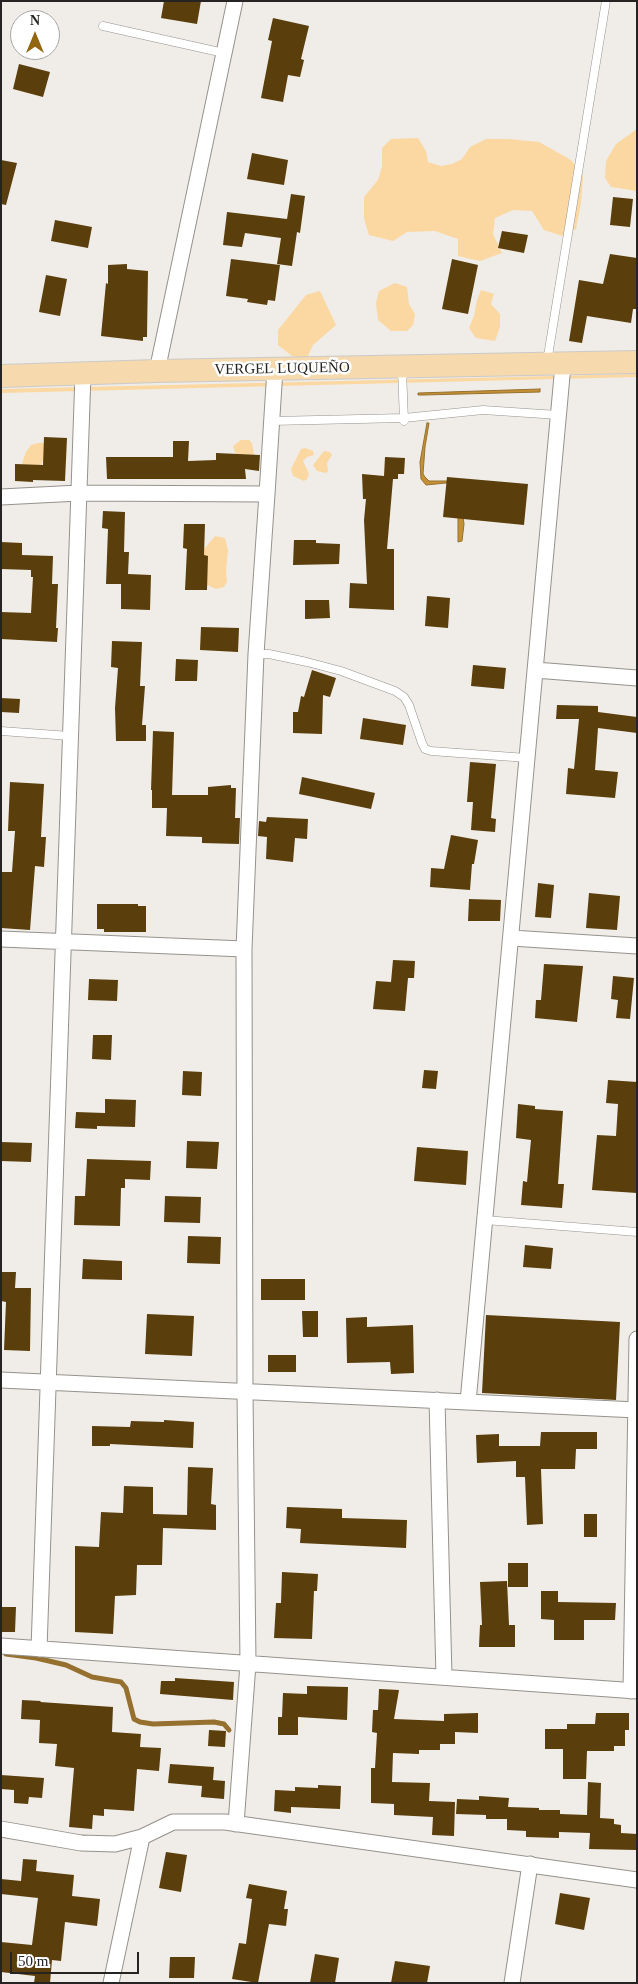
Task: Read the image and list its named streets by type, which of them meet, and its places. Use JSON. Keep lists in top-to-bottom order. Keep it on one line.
{"streets":{"main road":["VERGEL LUQUEÑO"]},"scale_bar":"50 m","north":"top"}
